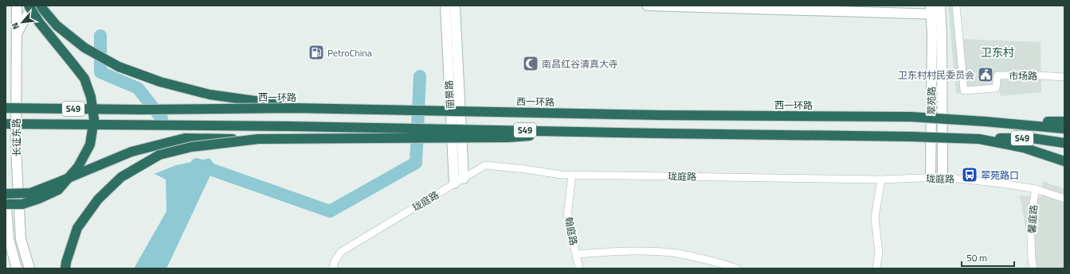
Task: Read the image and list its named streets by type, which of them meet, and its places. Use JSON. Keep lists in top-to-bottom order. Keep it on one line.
{"streets":{"highway":["西一环路","S49"],"street":["市场路","丽景路","翠苑路","长征东路","珑庭路","馨庭路","翰庭路"]},"crossings":[["丽景路","珑庭路"],["翠苑路","珑庭路"],["珑庭路","馨庭路"],["珑庭路","翰庭路"]],"districts":["卫东村"],"places":{"fuel station":["PetroChina"],"mosque":["南昌红谷清真大寺"],"public building":["卫东村村民委员会"],"bus stop":["翠苑路口"]},"scale_bar":"50 m","north":"bottom left"}
